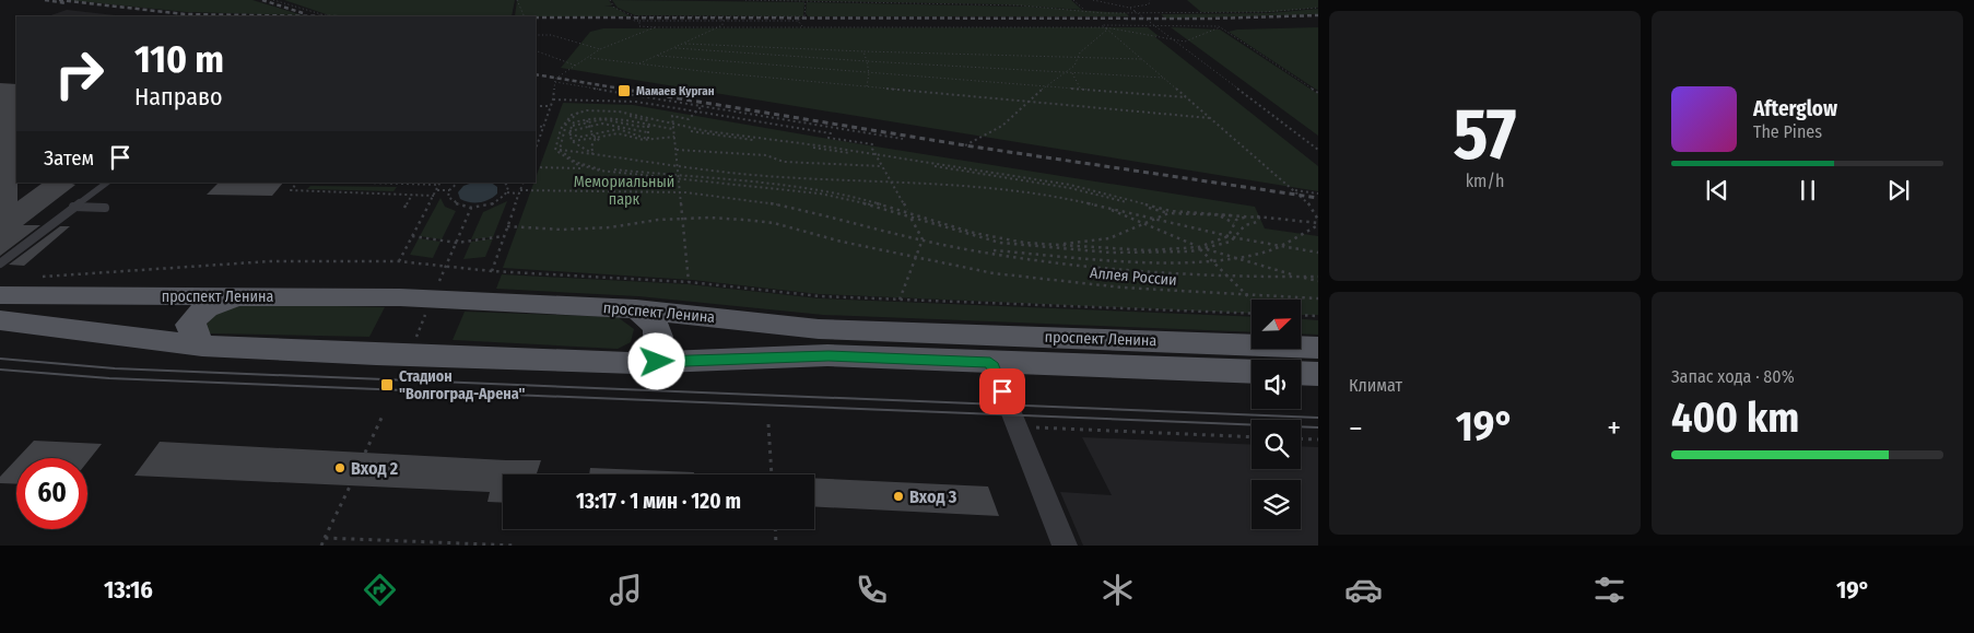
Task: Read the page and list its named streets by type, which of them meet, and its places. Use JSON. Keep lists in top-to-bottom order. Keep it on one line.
{"streets":{"main road":["проспект Ленина"],"path":["Аллея России"]},"parks":["Мемориальный парк"],"places":{"transit":["Мамаев Курган","Стадион \"Волгоград-Арена\""],"other":["Вход 2","Вход 3"]},"north":"top right","page":{"tile":[["57","km/h"],"Климат",["Запас хода · 80%","400 km"]],"turn":["110 m","Направо"],"song":["Afterglow","The Pines"],"then":"Затем","heat":["−","19°","+"],"limit":"60","trip":"13:17 · 1 мин · 120 m","tabs":["13:16","19°"]}}
